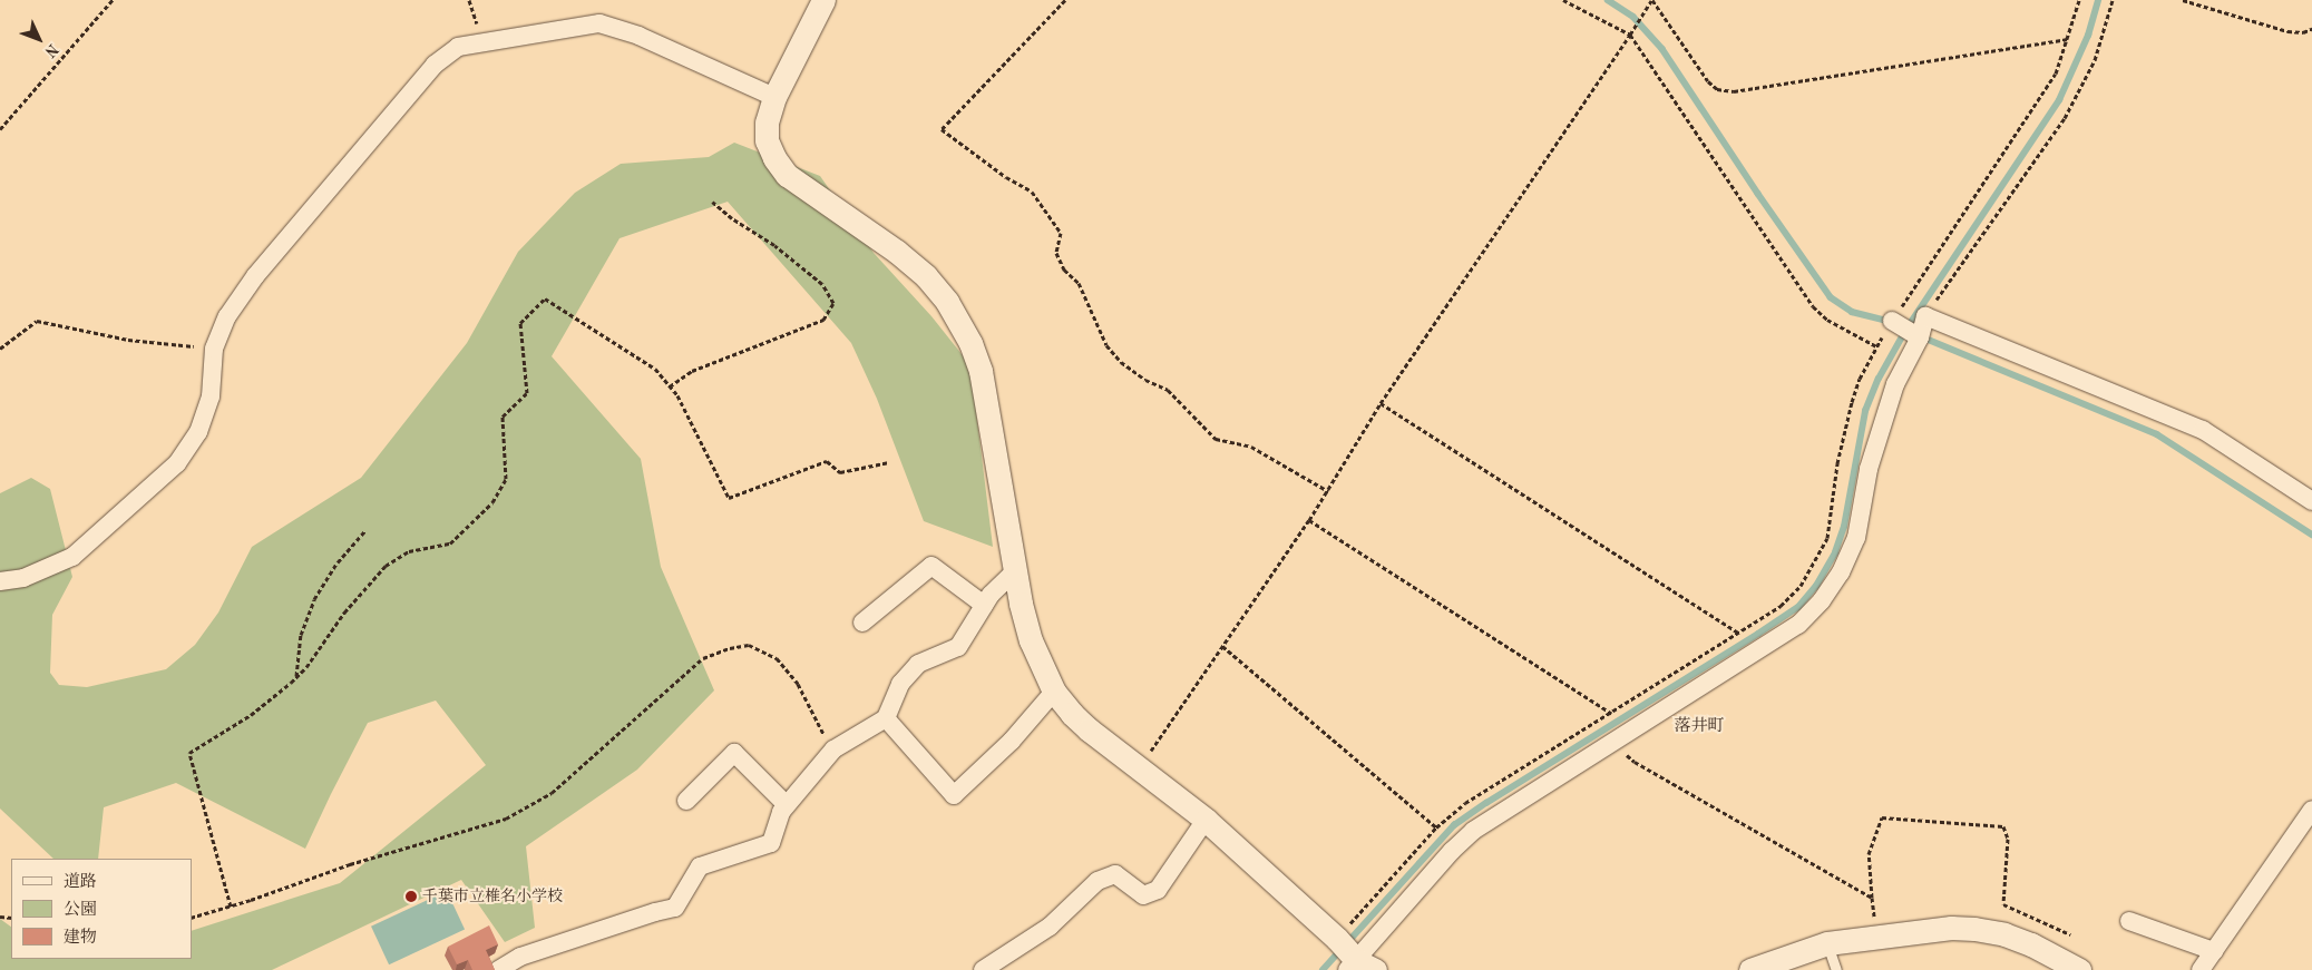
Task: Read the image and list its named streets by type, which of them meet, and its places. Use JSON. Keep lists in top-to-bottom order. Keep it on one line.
{"districts":["落井町"],"places":["千葉市立椎名小学校"],"legend":["道路","公園","建物"],"north":"bottom right"}
